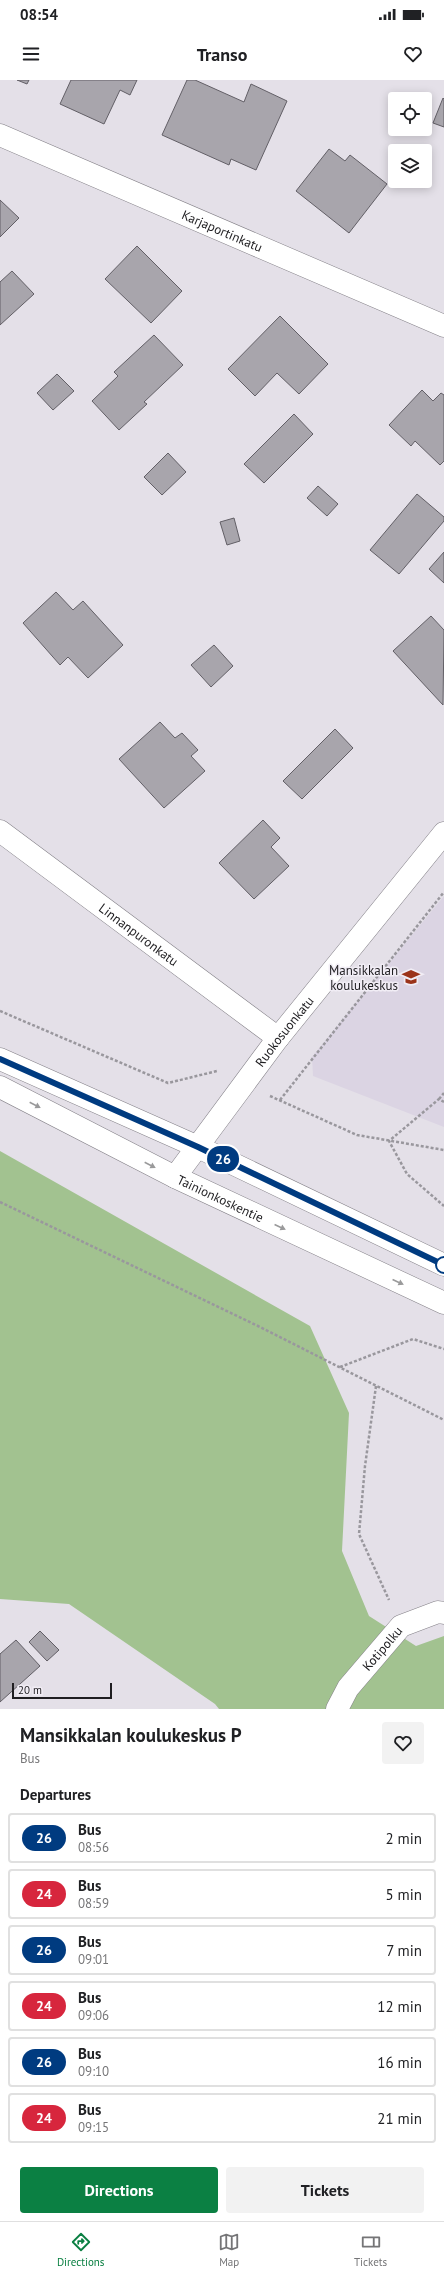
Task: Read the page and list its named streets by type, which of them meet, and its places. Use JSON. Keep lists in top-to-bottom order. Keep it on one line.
{"streets":{"street":["Karjaportinkatu","Linnanpuronkatu","Ruokosuonkatu","Tainionkoskentie","Kotipolku"]},"crossings":[["Linnanpuronkatu","Ruokosuonkatu"],["Ruokosuonkatu","Tainionkoskentie"]],"places":{"school or university":["Mansikkalan koulukeskus"]},"lines":["bus line 26"],"scale_bar":"20 m","page":{"status":"08:54","header":"Transo","on_map":"26","scale":"20 m","heading":[["Mansikkalan koulukeskus P","Bus"],"Departures"],"list":[{"mark":"26","name":"Bus","note":"08:56","value":"2 min"},{"mark":"24","name":"Bus","note":"08:59","value":"5 min"},{"mark":"26","name":"Bus","note":"09:01","value":"7 min"},{"mark":"24","name":"Bus","note":"09:06","value":"12 min"},{"mark":"26","name":"Bus","note":"09:10","value":"16 min"},{"mark":"24","name":"Bus","note":"09:15","value":"21 min"}],"buttons":["Directions","Tickets"],"tabs":["Directions","Map","Tickets"]}}
